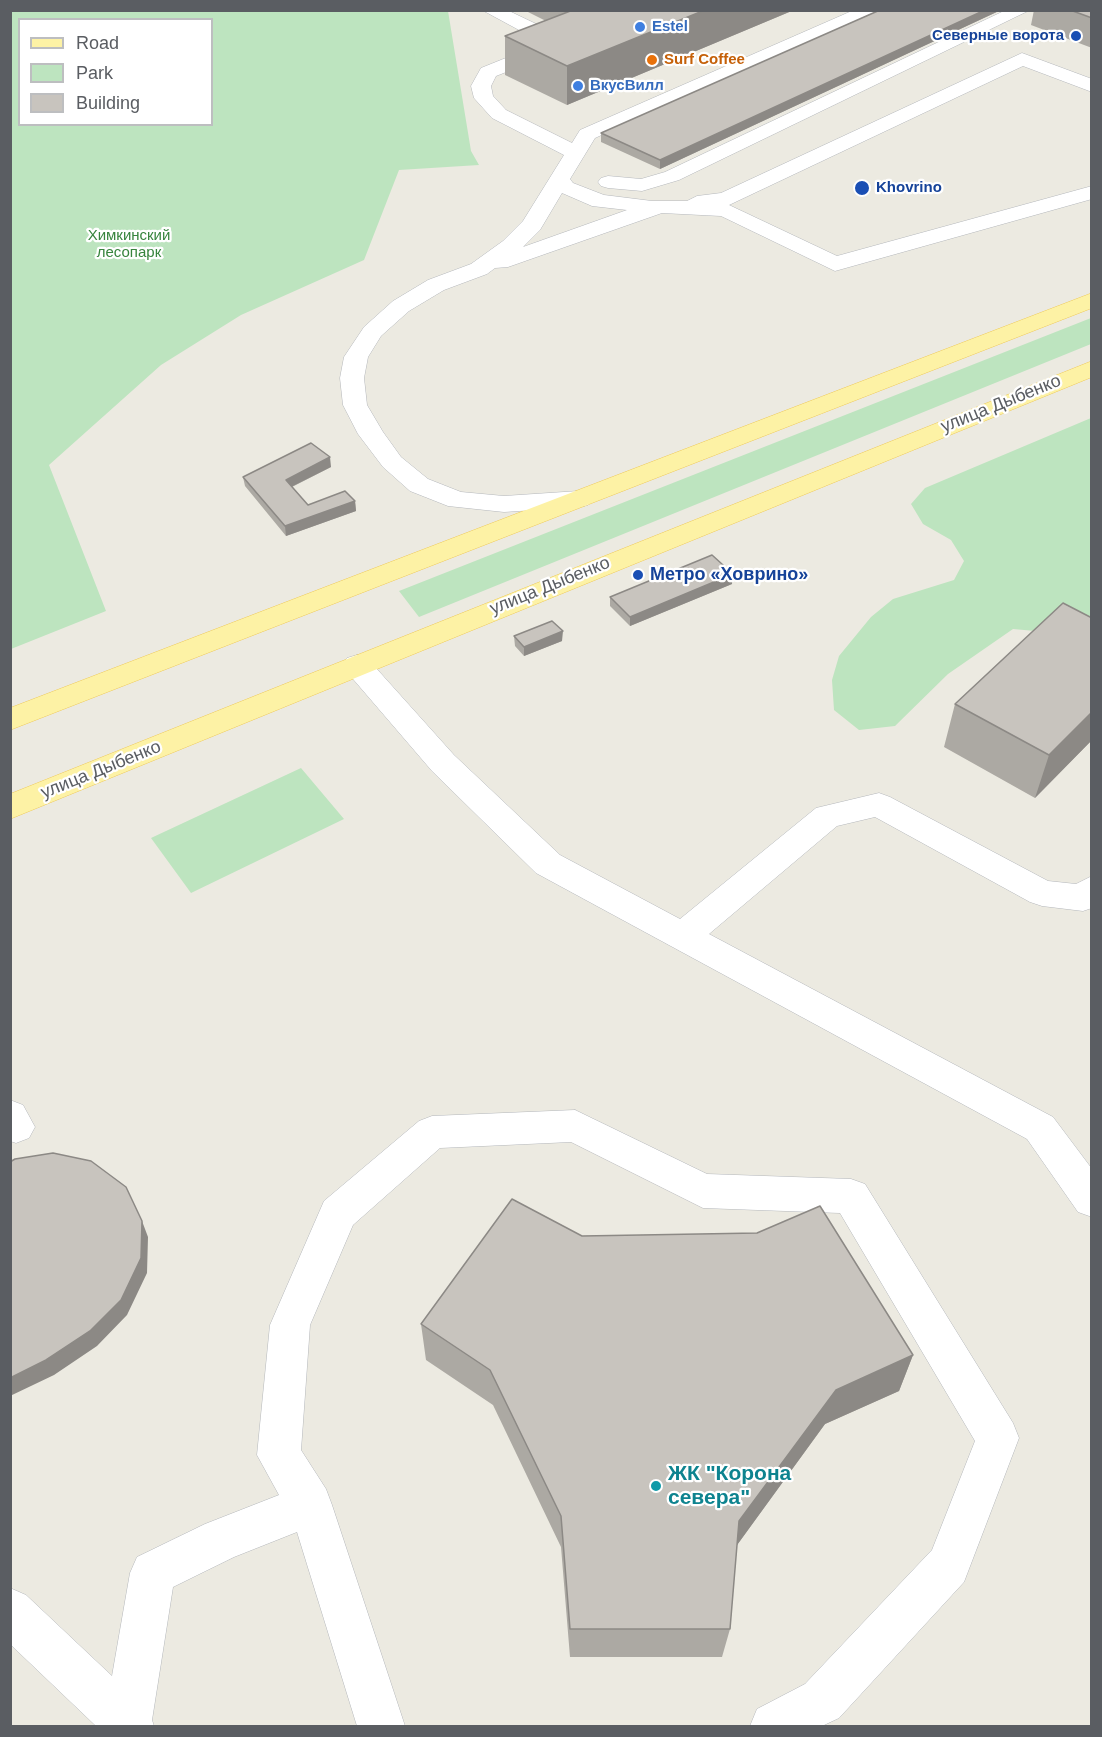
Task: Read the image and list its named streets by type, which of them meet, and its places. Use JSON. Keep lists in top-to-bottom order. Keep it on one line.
{"streets":{"main road":["улица Дыбенко"]},"parks":["Химкинский лесопарк"],"places":["Estel","Северные ворота","Surf Coffee","ВкусВилл","Khovrino","Метро «Ховрино»","ЖК \"Корона севера\""],"legend":["Road","Park","Building"]}
